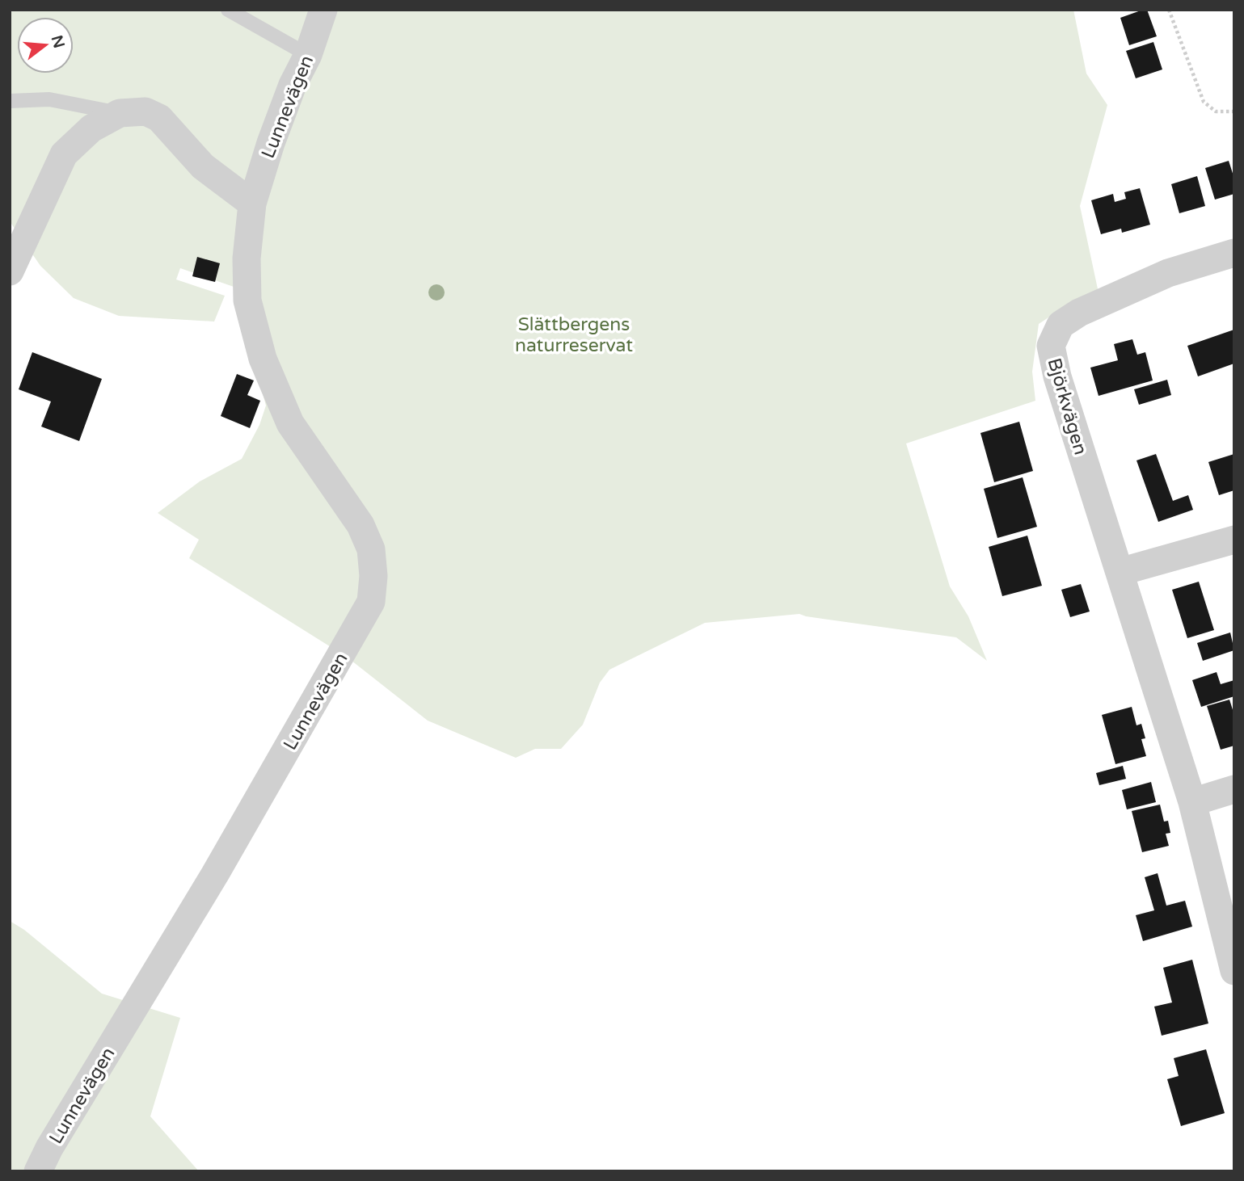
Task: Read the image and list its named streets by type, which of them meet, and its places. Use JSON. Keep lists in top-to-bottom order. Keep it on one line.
{"streets":{"street":["Lunnevägen","Björkvägen"]},"parks":["Slättbergens naturreservat"],"north":"right"}
